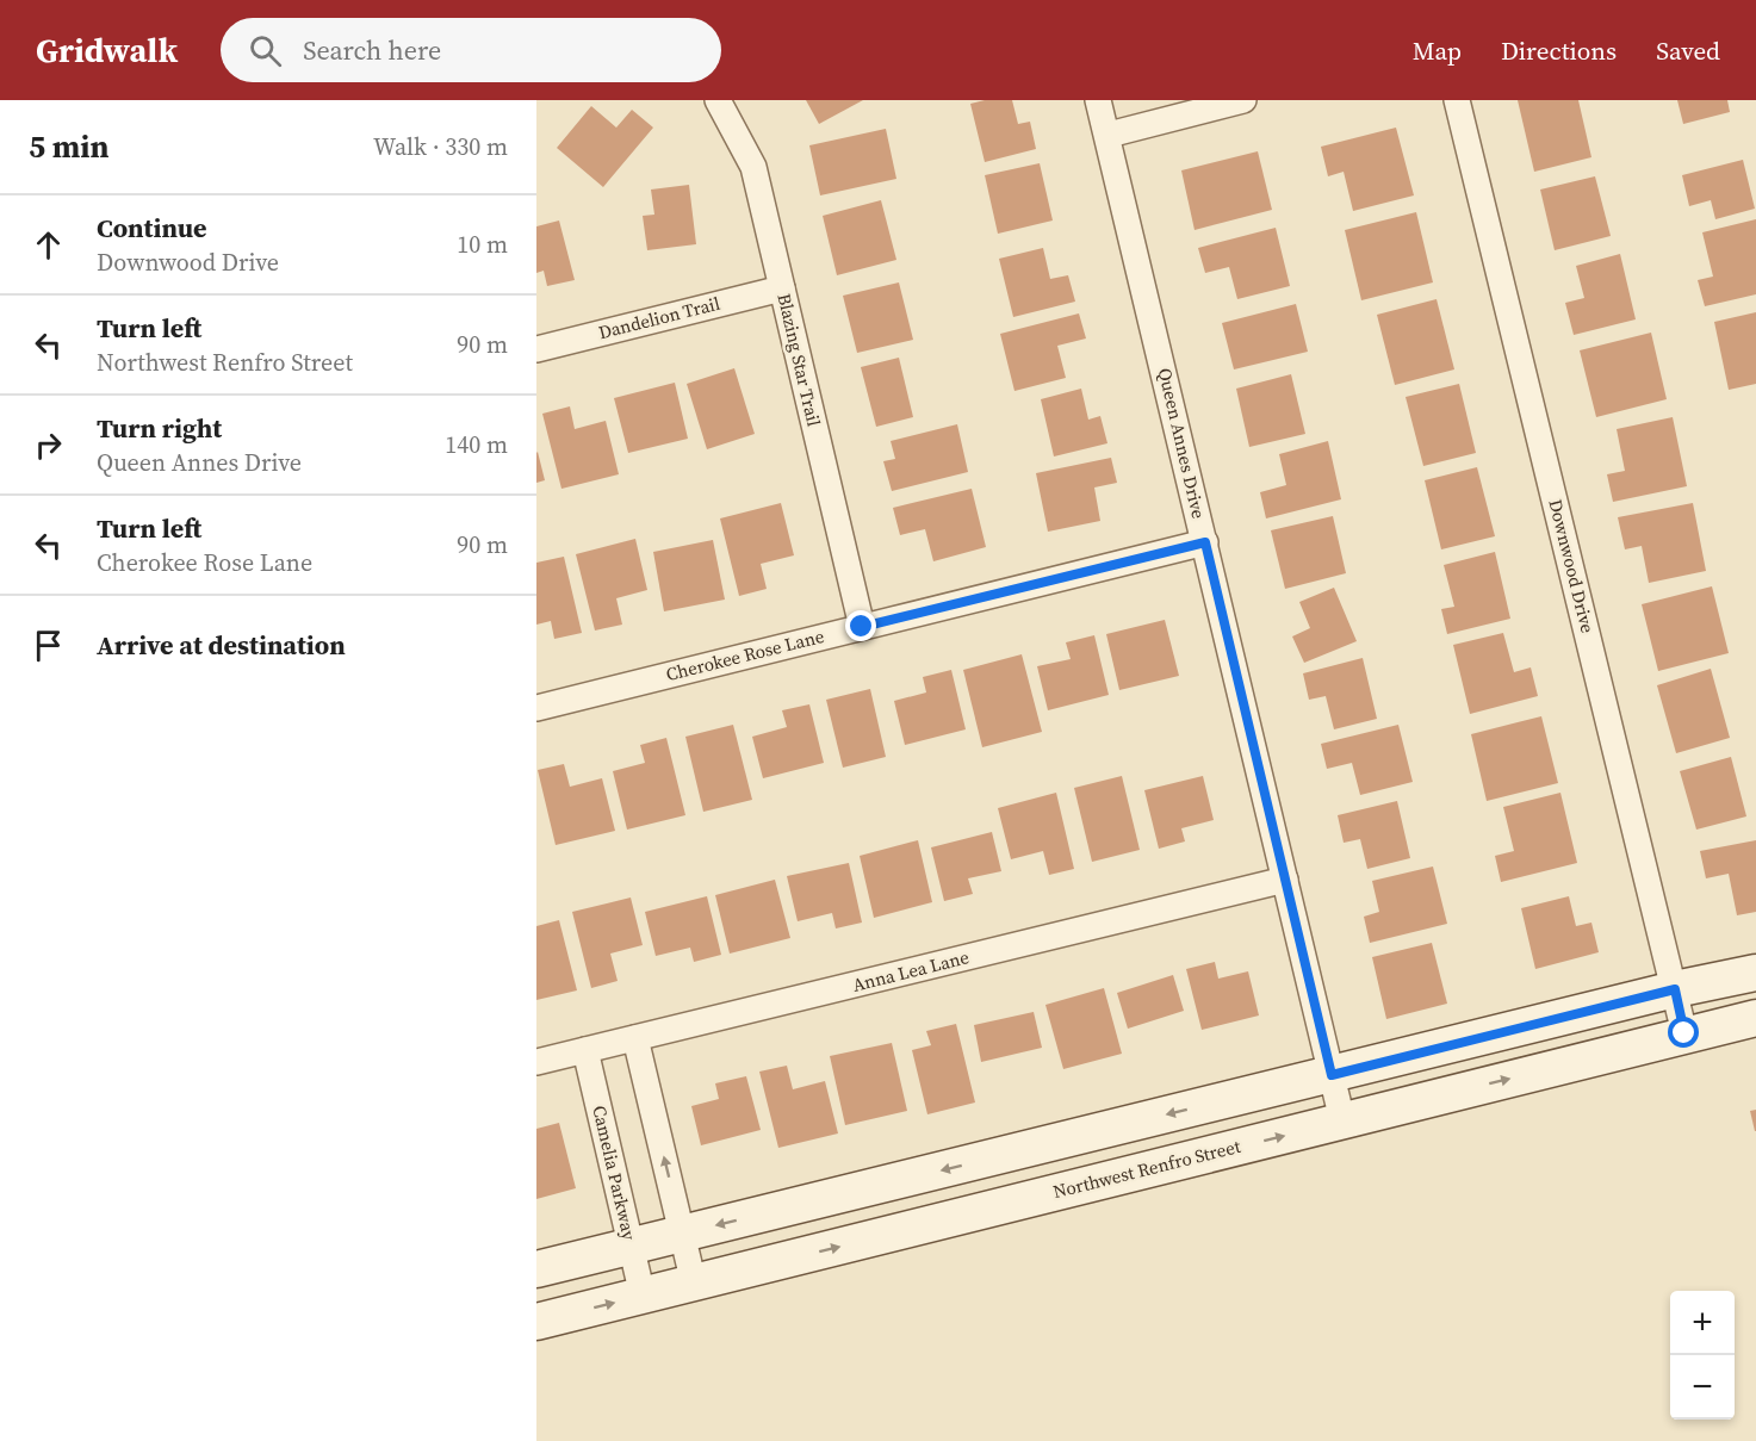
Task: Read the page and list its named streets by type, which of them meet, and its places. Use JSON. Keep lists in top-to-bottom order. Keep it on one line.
{"streets":{"main road":["Northwest Renfro Street"],"street":["Dandelion Trail","Blazing Star Trail","Queen Annes Drive","Downwood Drive","Cherokee Rose Lane","Anna Lea Lane","Camelia Parkway"]},"crossings":[["Dandelion Trail","Blazing Star Trail"],["Blazing Star Trail","Cherokee Rose Lane"],["Queen Annes Drive","Cherokee Rose Lane"],["Queen Annes Drive","Anna Lea Lane"],["Queen Annes Drive","Northwest Renfro Street"],["Downwood Drive","Northwest Renfro Street"],["Anna Lea Lane","Camelia Parkway"],["Northwest Renfro Street","Camelia Parkway"]],"page":{"header":"Gridwalk","search":"Search here","nav":["Map","Directions","Saved"],"heading":["5 min","Walk · 330 m"],"list":[["Continue","Downwood Drive","10 m"],["Turn left","Northwest Renfro Street","90 m"],["Turn right","Queen Annes Drive","140 m"],["Turn left","Cherokee Rose Lane","90 m"],"Arrive at destination"],"map_buttons":["+","−"]}}
